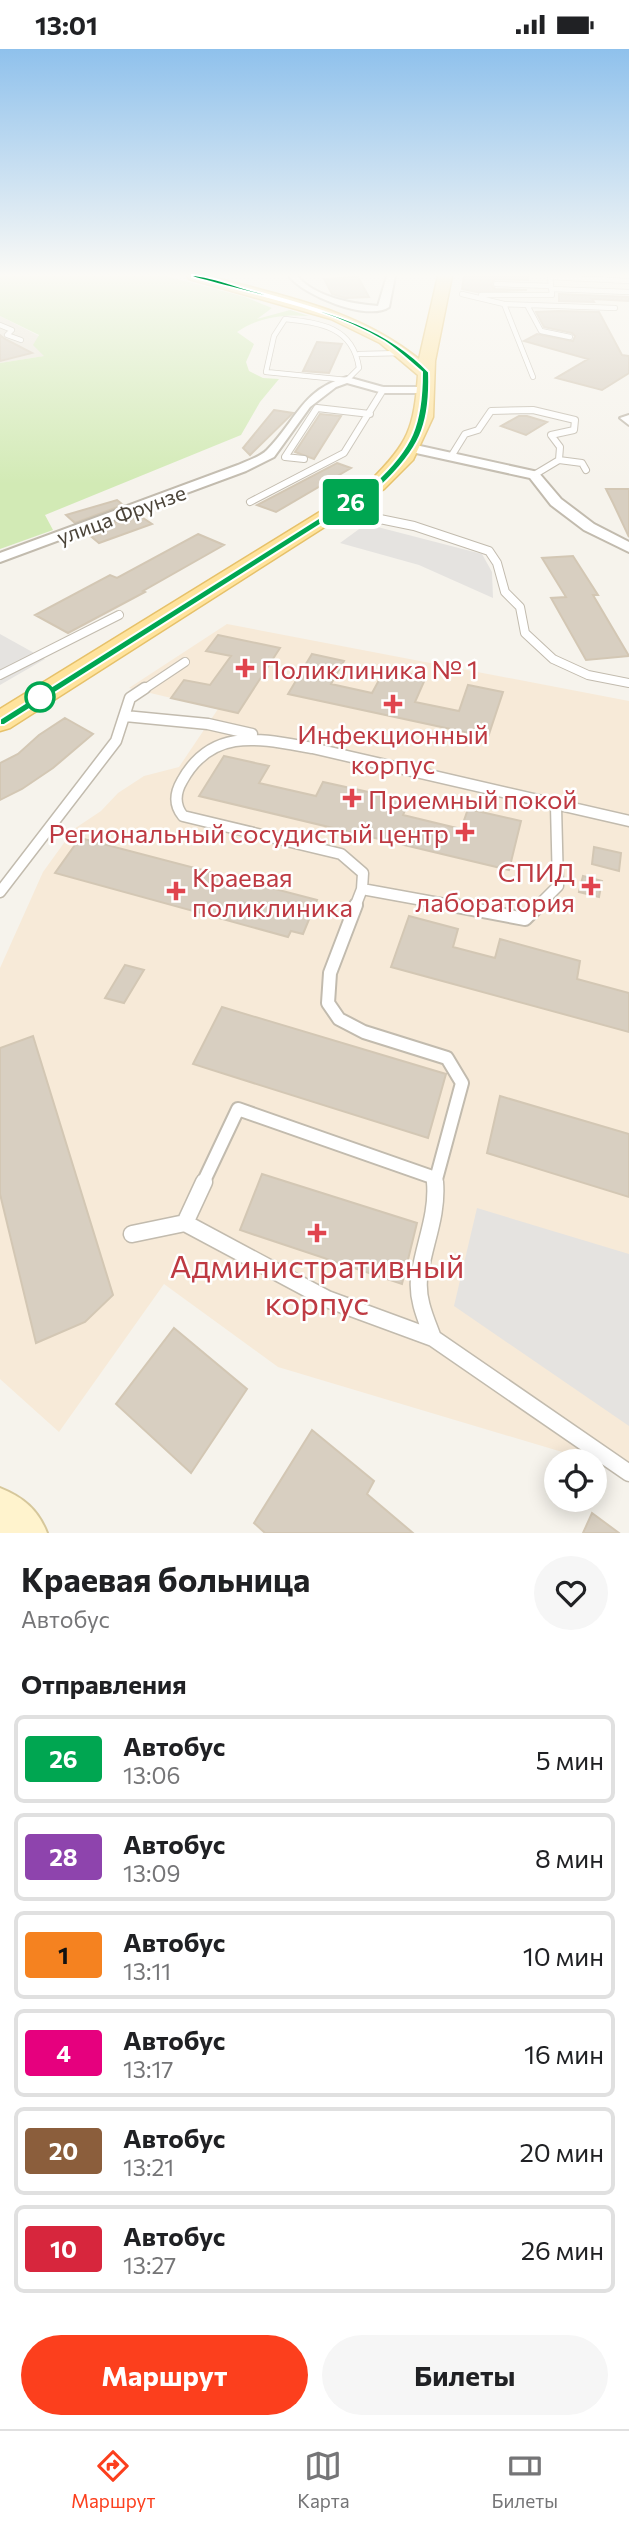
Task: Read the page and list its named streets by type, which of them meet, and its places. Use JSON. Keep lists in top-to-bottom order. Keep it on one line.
{"streets":{"street":["улица Фрунзе"]},"places":{"health":["Поликлиника № 1","Инфекционный корпус","Приемный покой","Региональный сосудистый центр","СПИД лаборатория","Краевая поликлиника","Административный корпус"]},"lines":["bus line 26"],"page":{"status":"13:01","on_map":"26","heading":[["Краевая больница","Автобус"],"Отправления"],"list":[{"mark":"26","name":"Автобус","note":"13:06","value":"5 мин"},{"mark":"28","name":"Автобус","note":"13:09","value":"8 мин"},{"mark":"1","name":"Автобус","note":"13:11","value":"10 мин"},{"mark":"4","name":"Автобус","note":"13:17","value":"16 мин"},{"mark":"20","name":"Автобус","note":"13:21","value":"20 мин"},{"mark":"10","name":"Автобус","note":"13:27","value":"26 мин"}],"buttons":["Маршрут","Билеты"],"tabs":["Маршрут","Карта","Билеты"]}}
